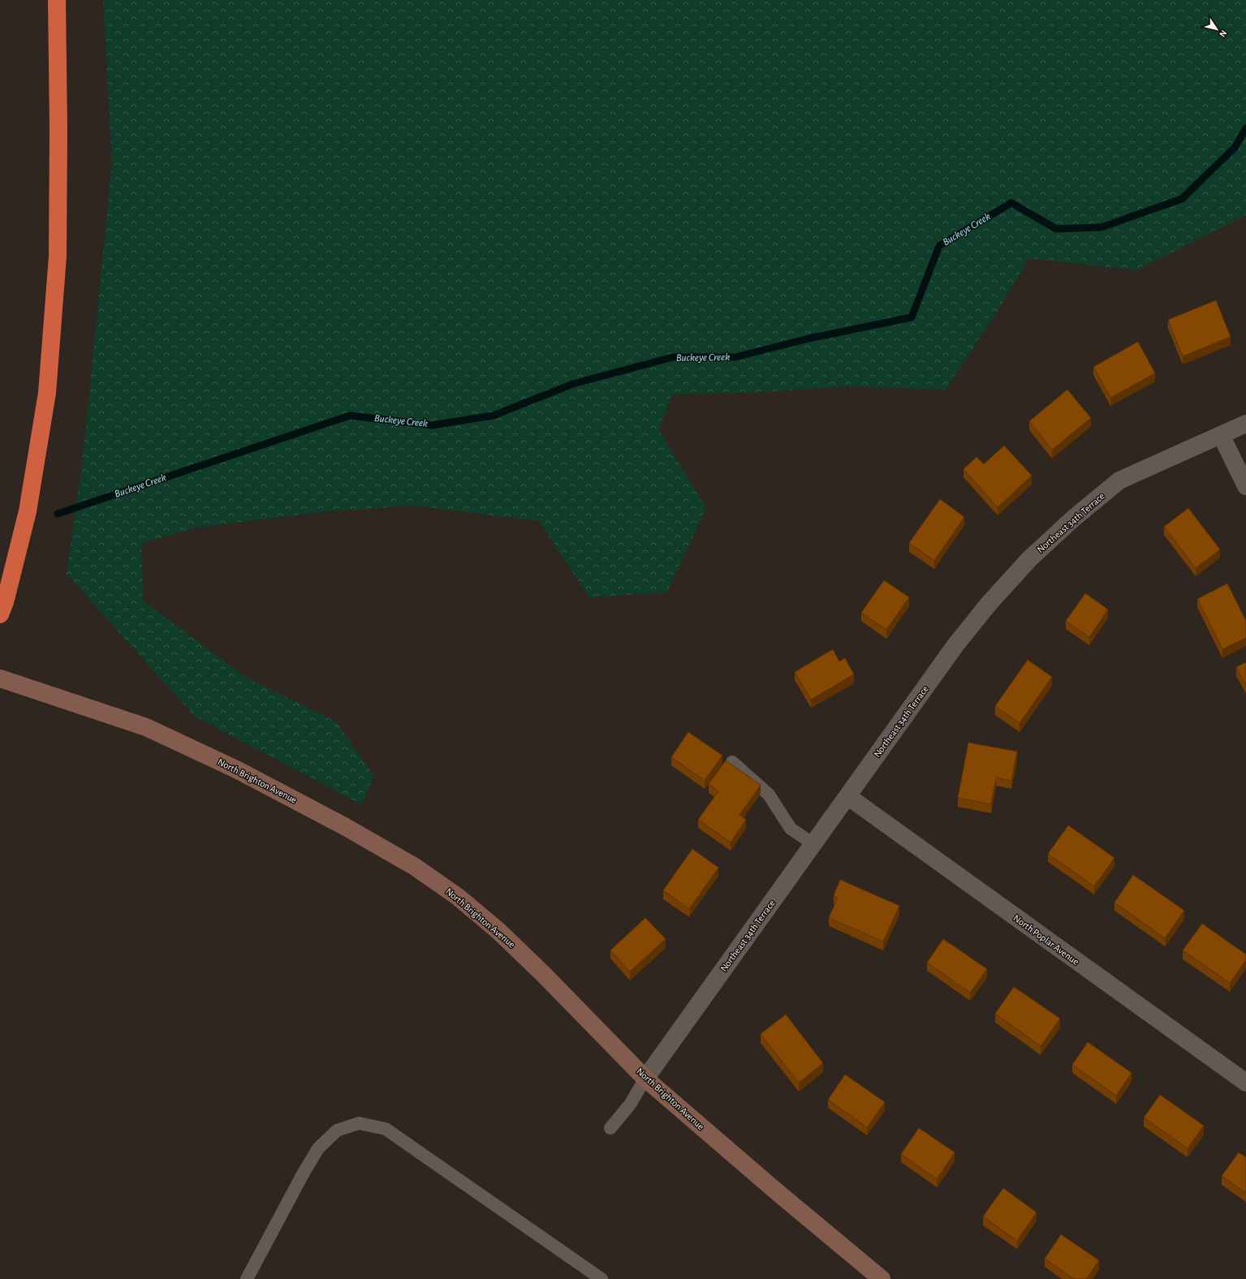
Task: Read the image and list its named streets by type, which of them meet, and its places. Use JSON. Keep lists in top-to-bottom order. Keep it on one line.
{"streets":{"main road":["North Brighton Avenue"],"street":["Northeast 34th Terrace","North Poplar Avenue"]},"crossings":[["Northeast 34th Terrace","North Brighton Avenue"],["Northeast 34th Terrace","North Poplar Avenue"]],"water":["Buckeye Creek"],"north":"bottom right"}
